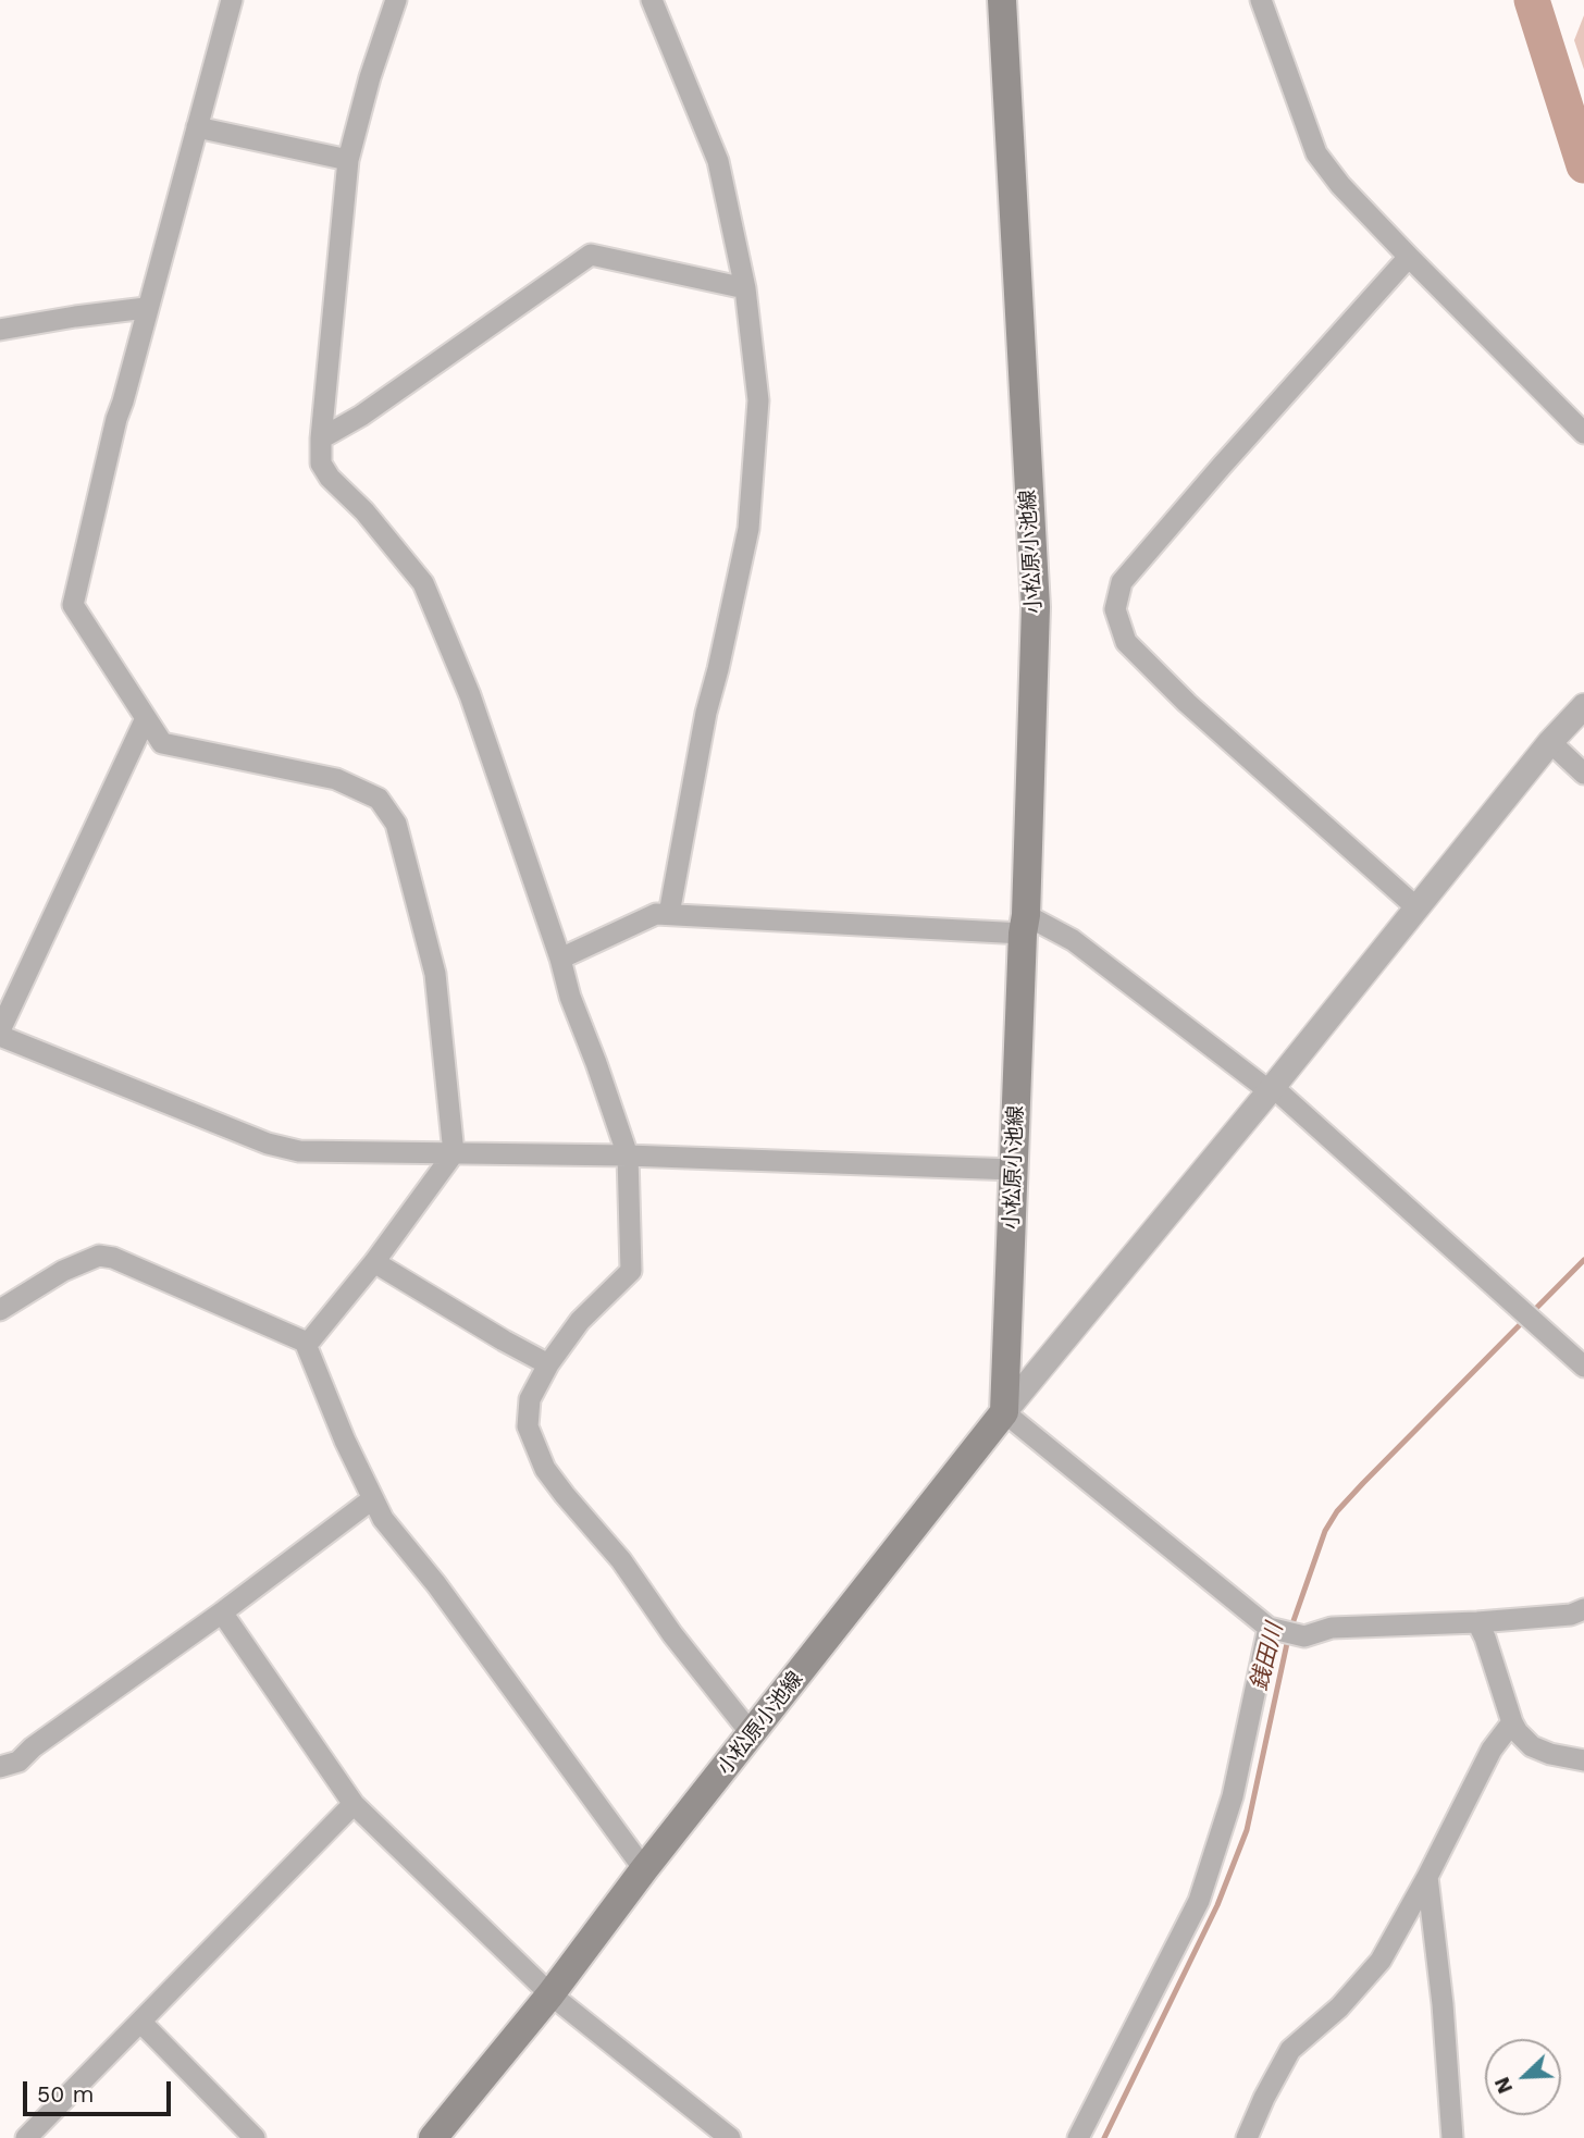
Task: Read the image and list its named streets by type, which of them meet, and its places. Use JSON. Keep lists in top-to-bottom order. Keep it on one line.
{"streets":{"main road":["小松原小池線"]},"water":["銭田川"],"scale_bar":"50 m","north":"bottom left"}
